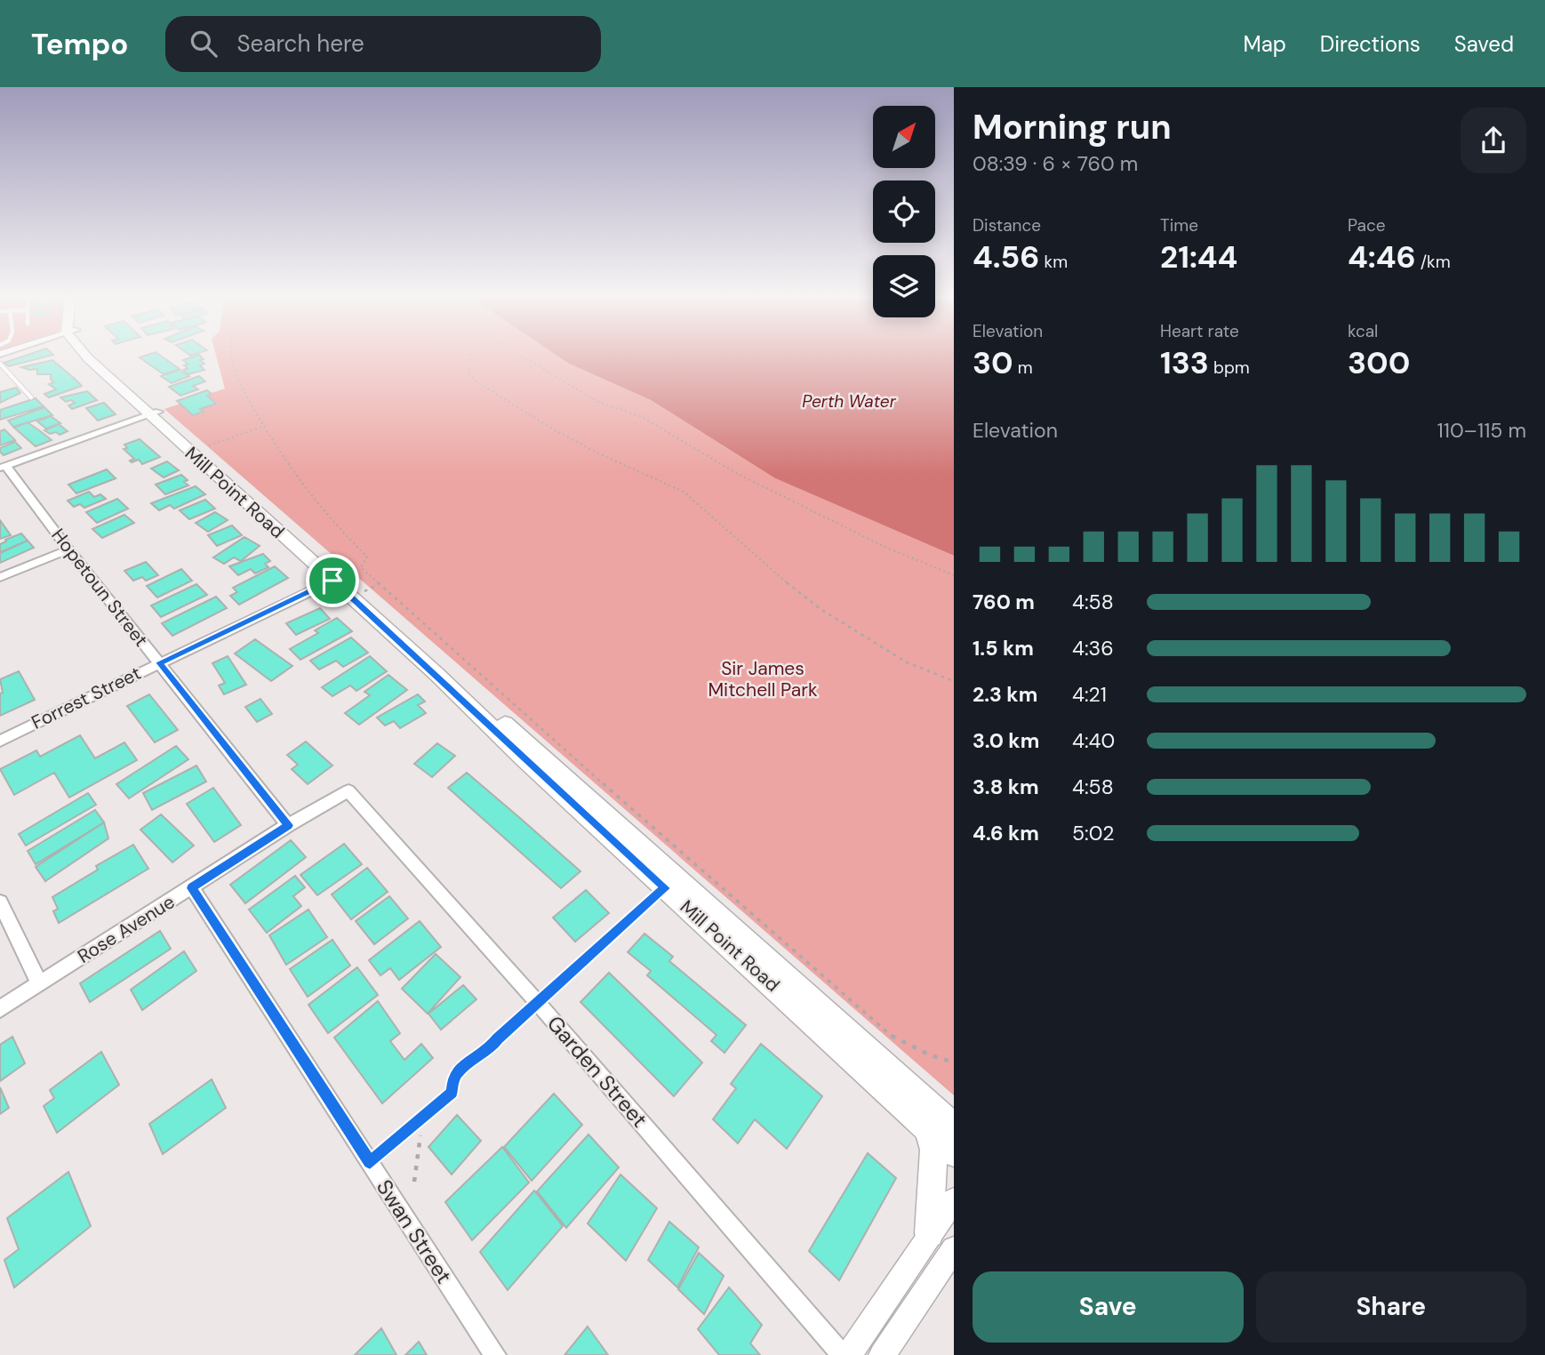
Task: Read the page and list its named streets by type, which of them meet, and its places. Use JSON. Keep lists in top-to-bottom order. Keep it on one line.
{"streets":{"main road":["Mill Point Road"],"street":["Hopetoun Street","Forrest Street","Rose Avenue","Garden Street","Swan Street"]},"crossings":[["Mill Point Road","Forrest Street"],["Hopetoun Street","Forrest Street"],["Hopetoun Street","Rose Avenue"],["Rose Avenue","Garden Street"],["Rose Avenue","Swan Street"]],"water":["Perth Water"],"parks":["Sir James Mitchell Park"],"north":"top right","page":{"header":"Tempo","search":"Search here","nav":["Map","Directions","Saved"],"heading":["Morning run","08:39 · 6 × 760 m"],"stats":[["Distance","4.56 km"],["Time","21:44"],["Pace","4:46 /km"],["Elevation","30 m"],["Heart rate","133 bpm"],["kcal","300"]],"chart":["Elevation","110–115 m"],"list":[{"name":"760 m","note":"4:58"},{"name":"1.5 km","note":"4:36"},{"name":"2.3 km","note":"4:21"},{"name":"3.0 km","note":"4:40"},{"name":"3.8 km","note":"4:58"},{"name":"4.6 km","note":"5:02"}],"buttons":["Save","Share"]}}
